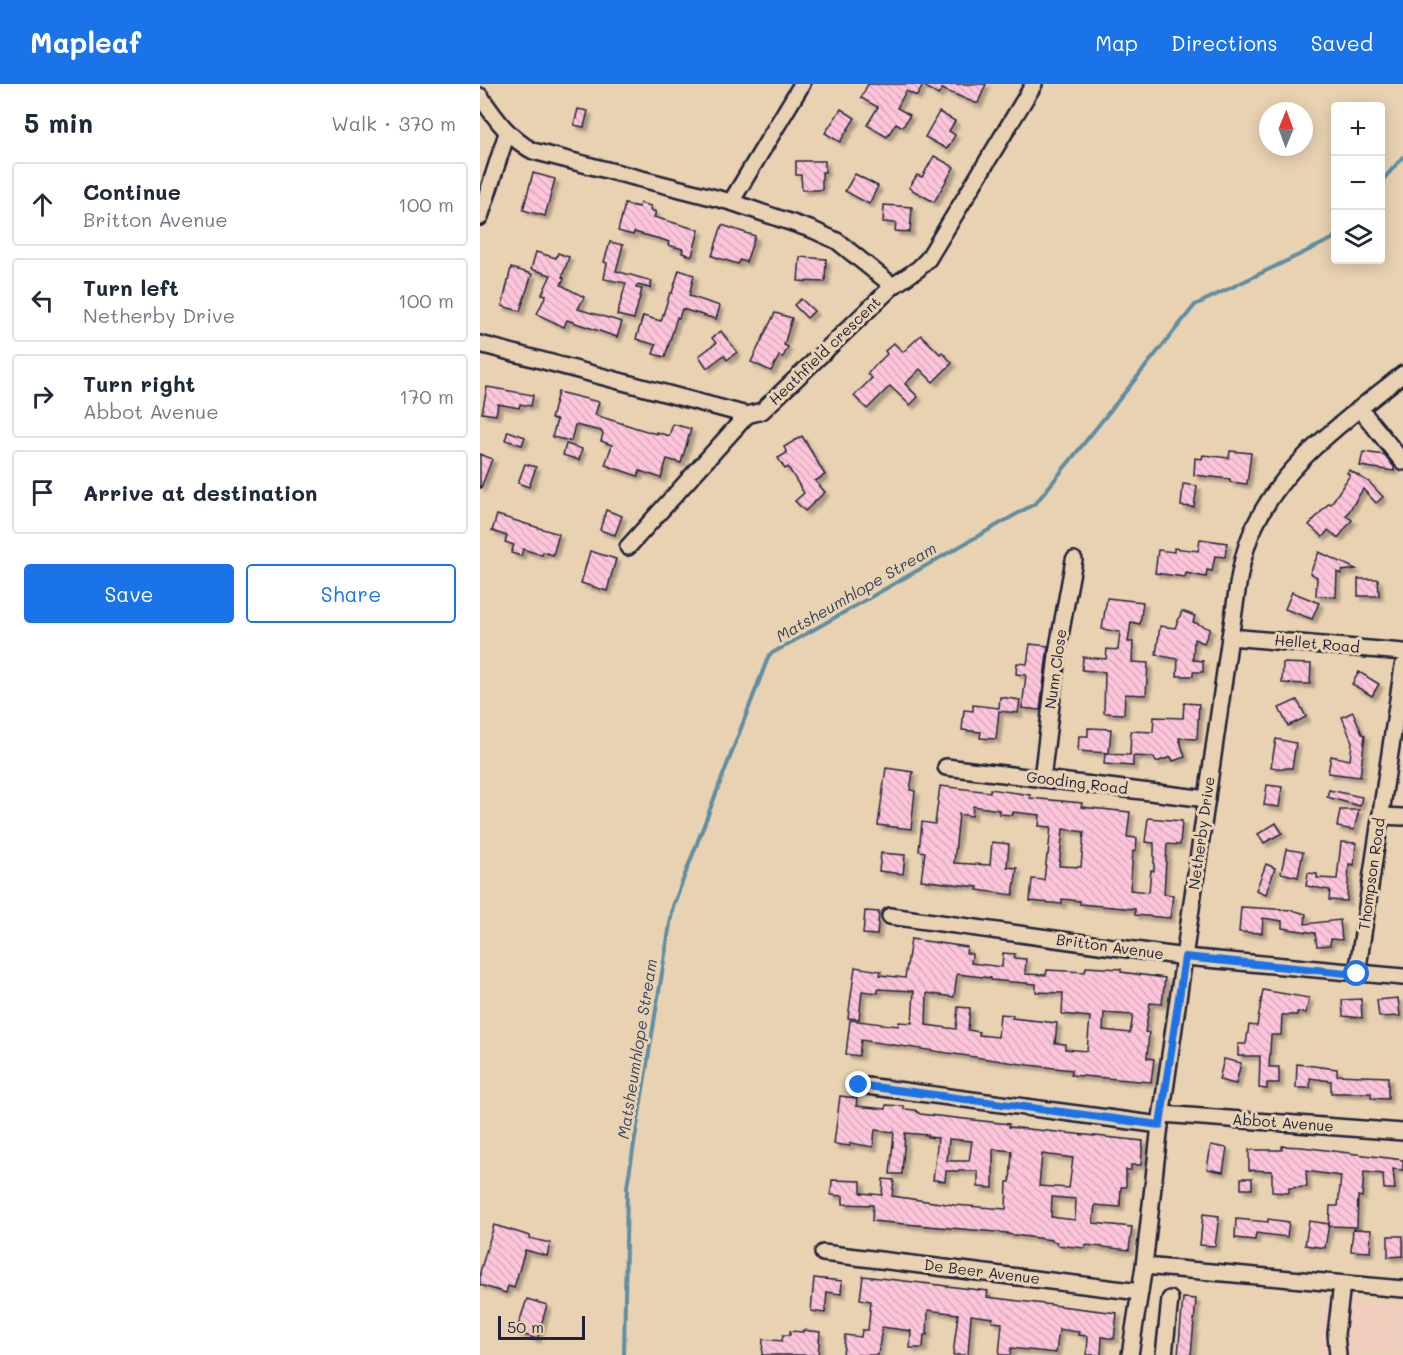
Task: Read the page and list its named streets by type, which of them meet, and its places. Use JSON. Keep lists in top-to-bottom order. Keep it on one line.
{"streets":{"street":["Heathfield crescent","Hellet Road","Nunn Close","Gooding Road","Netherby Drive","Thompson Road","Britton Avenue","Abbot Avenue","De Beer Avenue"]},"crossings":[["Hellet Road","Netherby Drive"],["Nunn Close","Gooding Road"],["Gooding Road","Netherby Drive"],["Netherby Drive","Britton Avenue"],["Netherby Drive","Abbot Avenue"],["Netherby Drive","De Beer Avenue"],["Thompson Road","Britton Avenue"]],"water":["Matsheumhlope Stream"],"scale_bar":"50 m","north":"top","page":{"header":"Mapleaf","nav":["Map","Directions","Saved"],"heading":["5 min","Walk · 370 m"],"map_buttons":["+","−"],"list":[["Continue","Britton Avenue","100 m"],["Turn left","Netherby Drive","100 m"],["Turn right","Abbot Avenue","170 m"],"Arrive at destination"],"buttons":["Save","Share"],"scale":"50 m"}}
